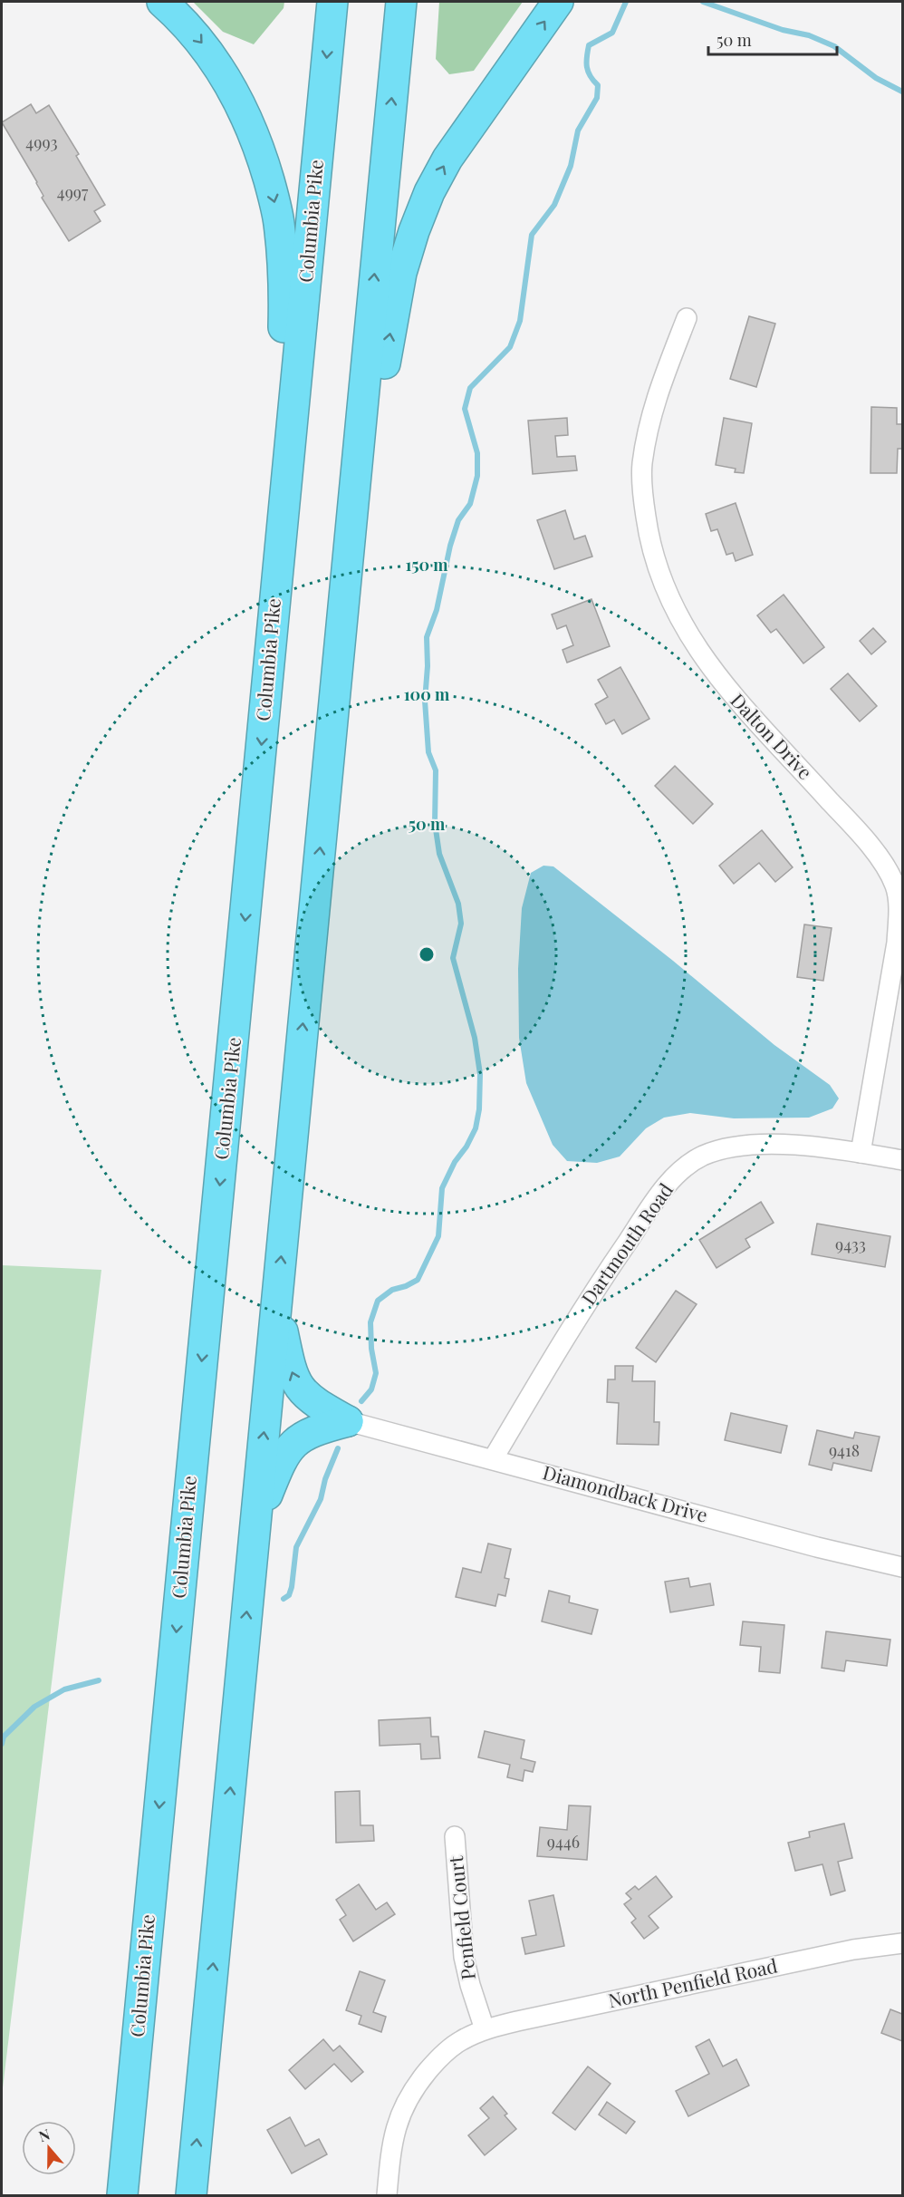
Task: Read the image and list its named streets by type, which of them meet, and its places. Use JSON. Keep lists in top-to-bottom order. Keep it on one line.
{"streets":{"highway":["Columbia Pike"],"street":["Dalton Drive","Dartmouth Road","Diamondback Drive","Penfield Court","North Penfield Road"]},"crossings":[["Dalton Drive","Dartmouth Road"],["Dartmouth Road","Diamondback Drive"],["Penfield Court","North Penfield Road"]],"house_numbers":["4993","4997","9433","9418","9446"],"scale_bar":"50 m","north":"top","rings":["150 m","100 m","50 m"]}
